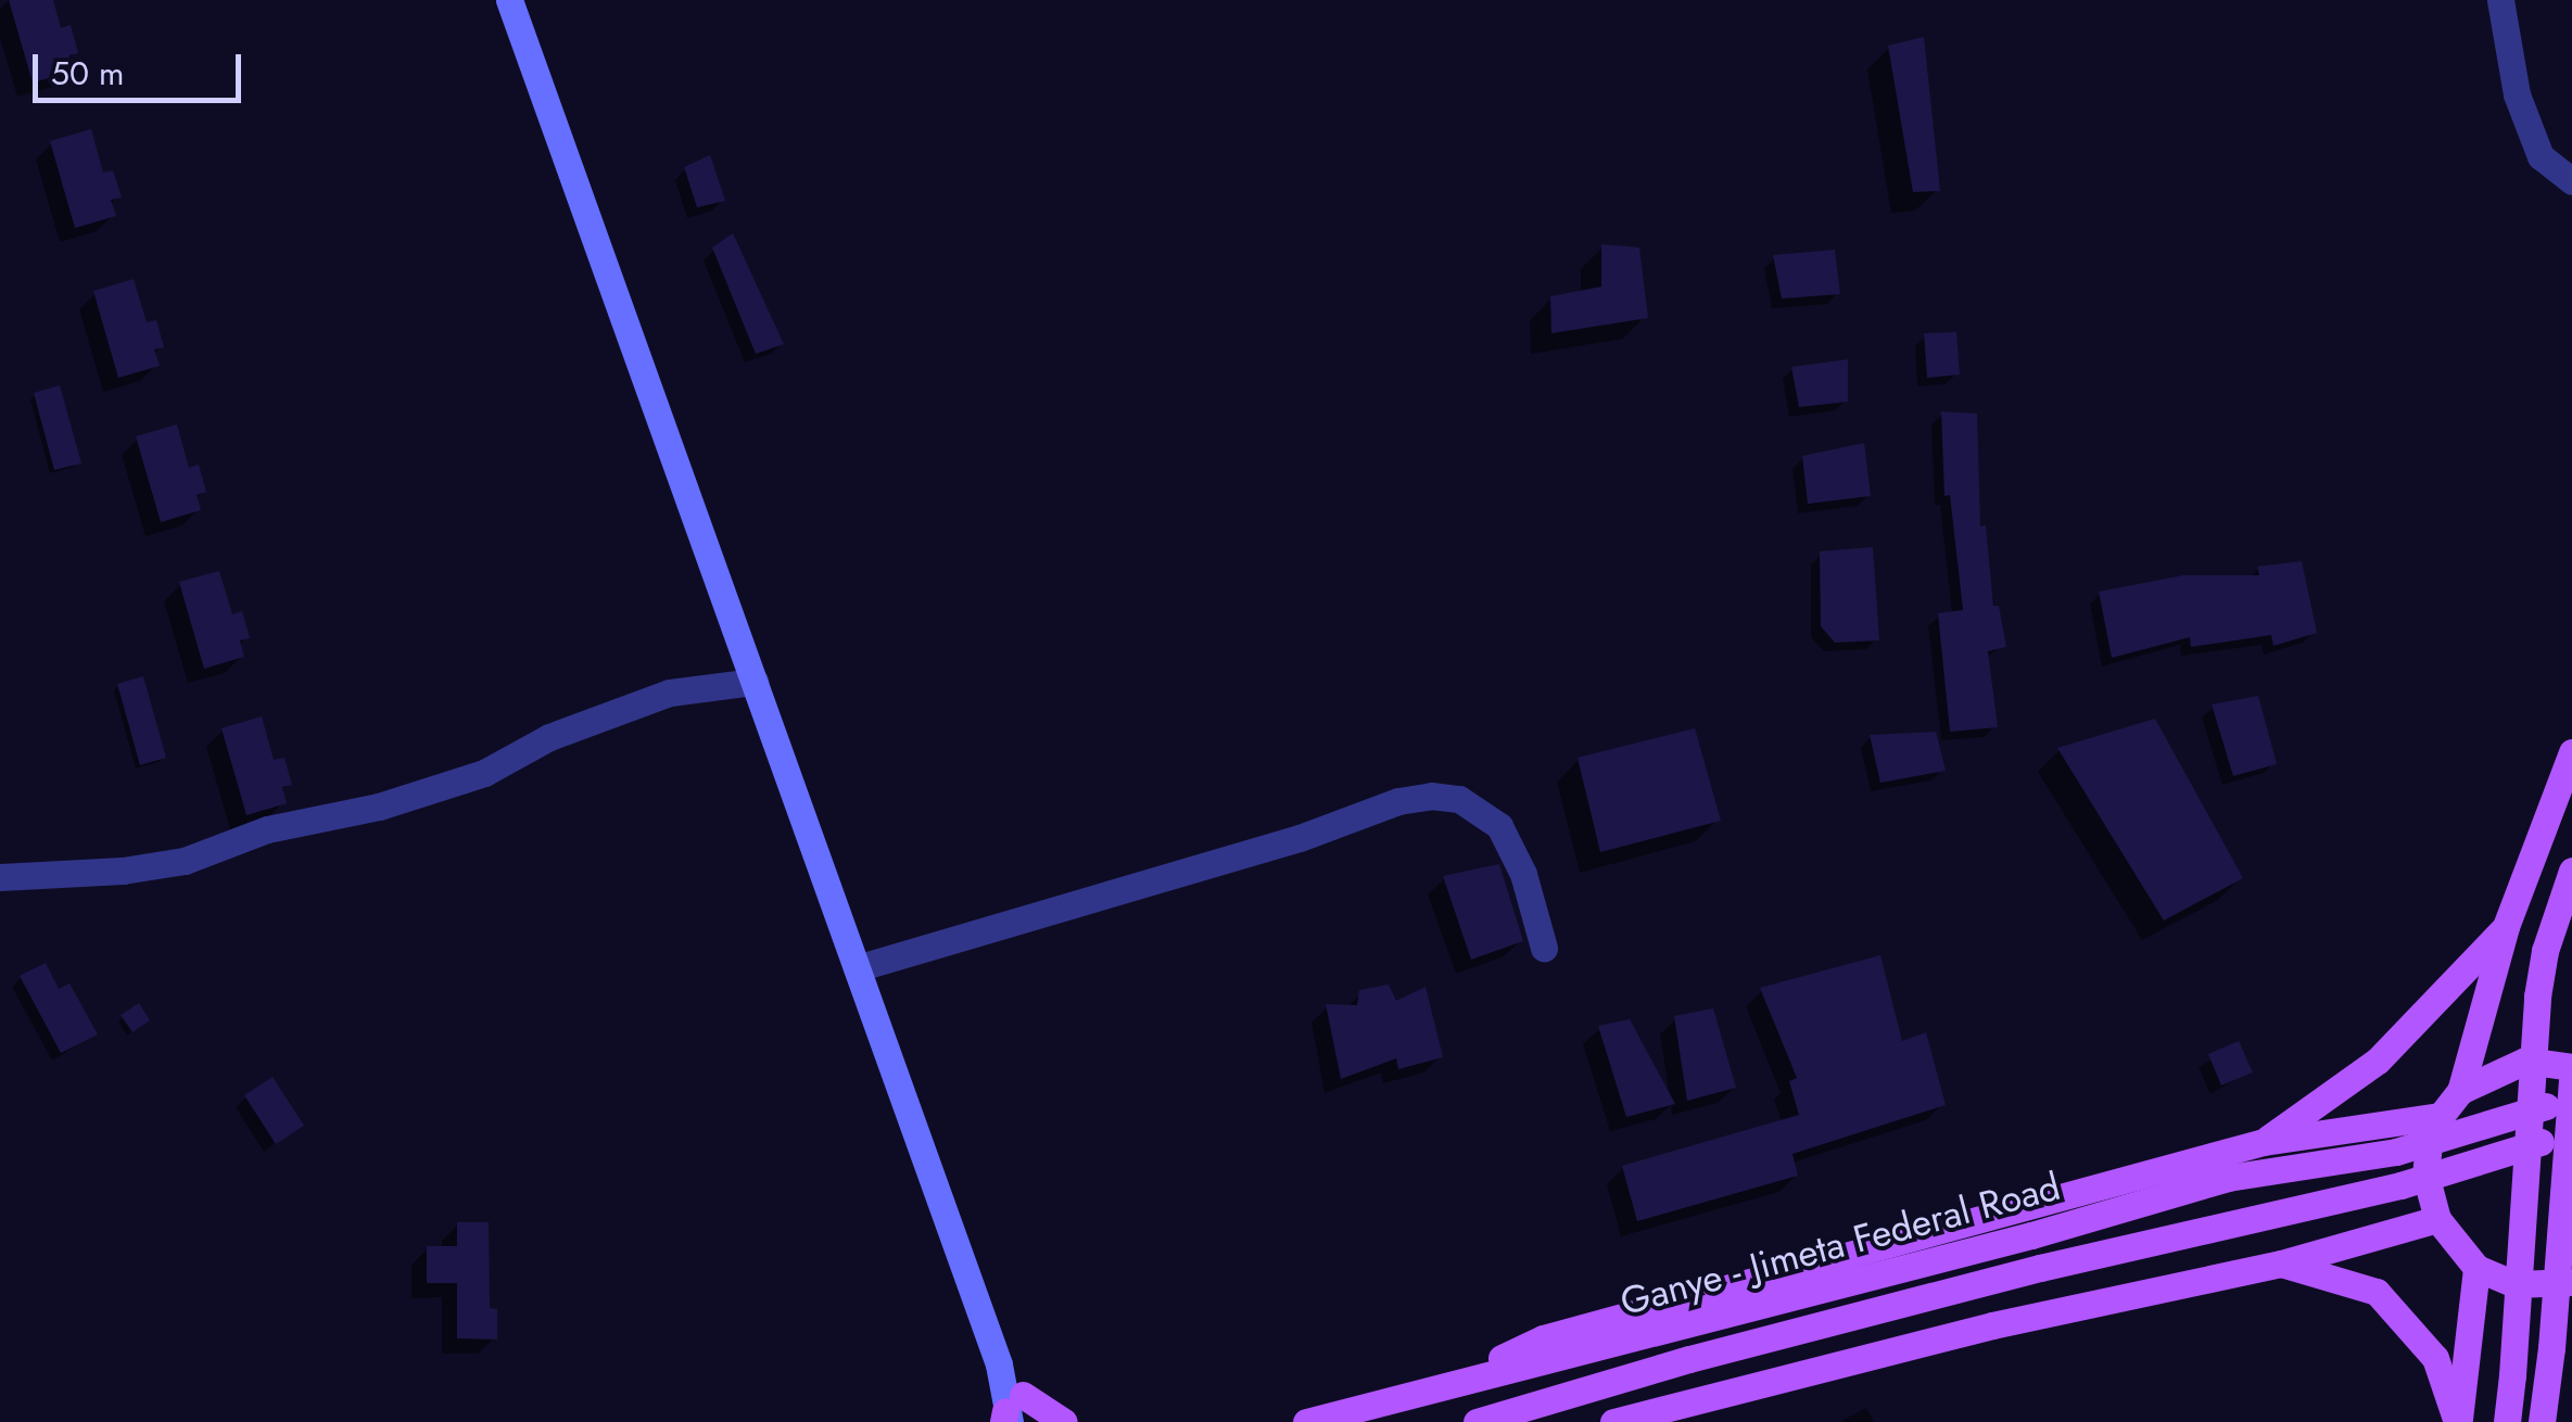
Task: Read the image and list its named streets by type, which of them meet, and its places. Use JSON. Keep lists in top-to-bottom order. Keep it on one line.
{"streets":{"main road":["Ganye - Jimeta Federal Road"]},"scale_bar":"50 m"}
